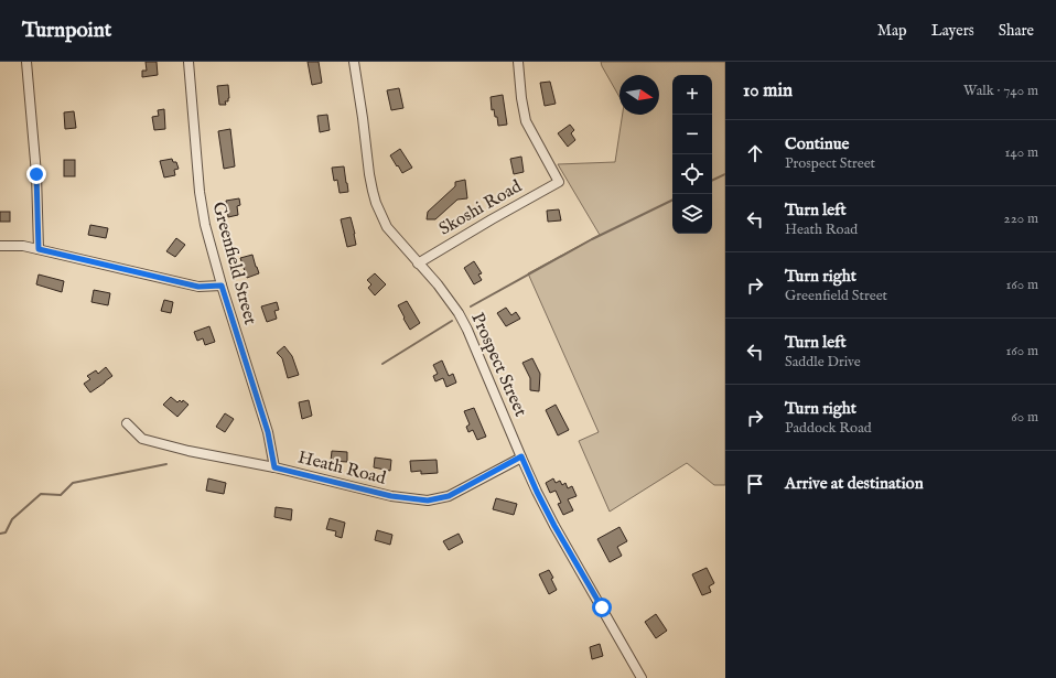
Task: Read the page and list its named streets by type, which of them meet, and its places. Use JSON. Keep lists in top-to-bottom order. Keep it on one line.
{"streets":{"street":["Skoshi Road","Greenfield Street","Prospect Street","Heath Road"]},"crossings":[["Skoshi Road","Prospect Street"],["Greenfield Street","Heath Road"],["Prospect Street","Heath Road"]],"north":"right","page":{"header":"Turnpoint","nav":["Map","Layers","Share"],"heading":["10 min","Walk · 740 m"],"map_buttons":["+","−"],"list":[["Continue","Prospect Street","140 m"],["Turn left","Heath Road","220 m"],["Turn right","Greenfield Street","160 m"],["Turn left","Saddle Drive","160 m"],["Turn right","Paddock Road","60 m"],"Arrive at destination"]}}
